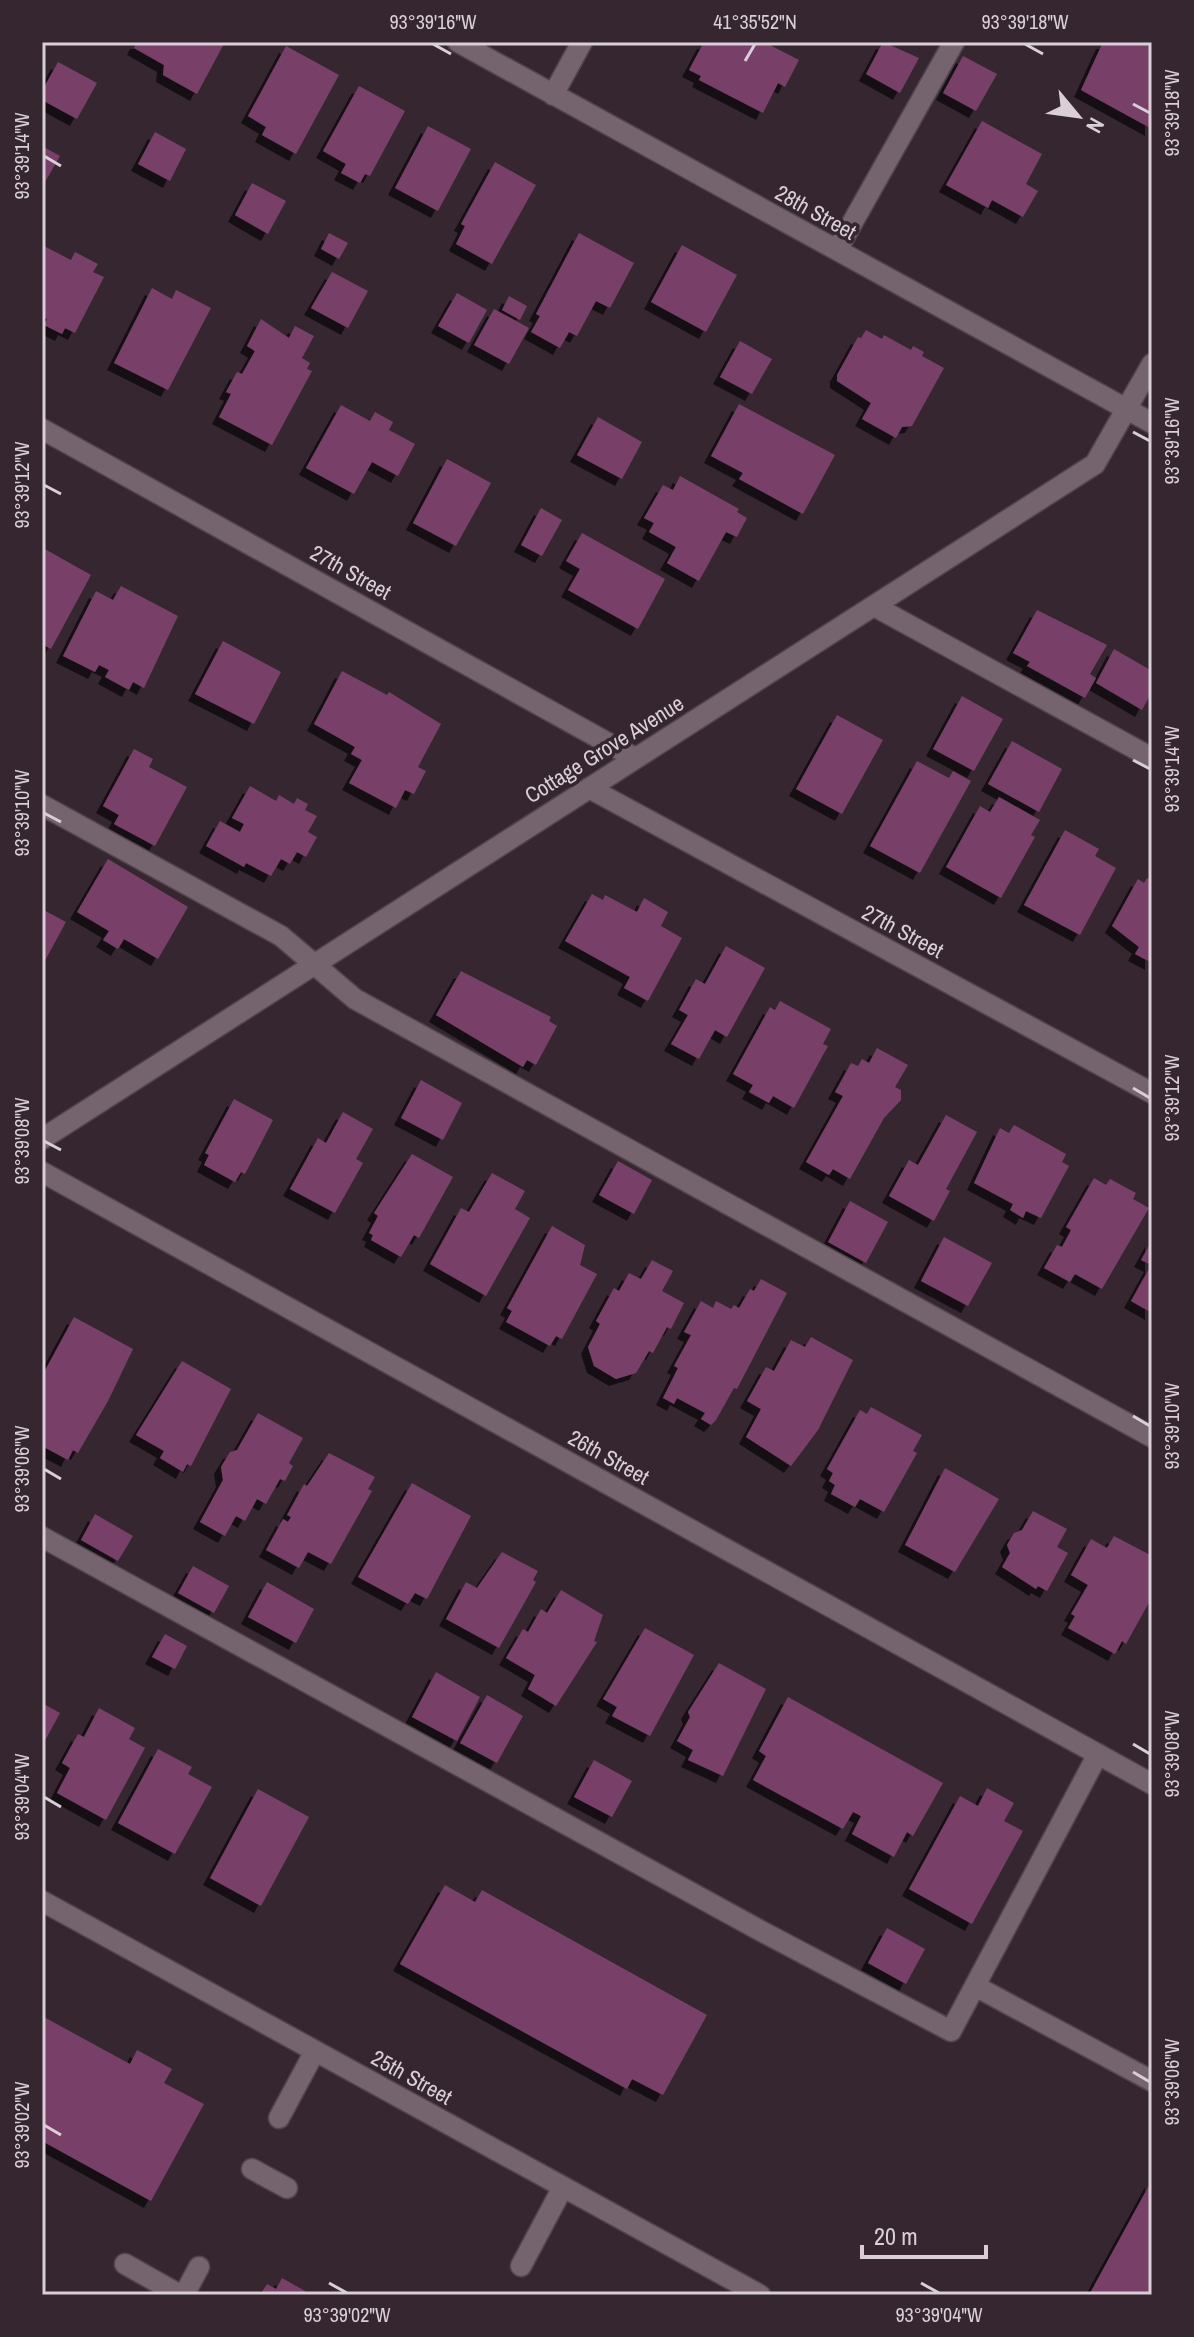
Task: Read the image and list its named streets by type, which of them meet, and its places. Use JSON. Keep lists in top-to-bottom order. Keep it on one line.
{"streets":{"street":["28th Street","27th Street","Cottage Grove Avenue","26th Street","25th Street"]},"crossings":[["28th Street","Cottage Grove Avenue"],["27th Street","Cottage Grove Avenue"]],"scale_bar":"20 m","north":"bottom right","coordinates":["93°39'16\"W","41°35'52\"N","93°39'18\"W","93°39'14\"W","93°39'12\"W","93°39'10\"W","93°39'08\"W","93°39'06\"W","93°39'04\"W","93°39'02\"W"]}
